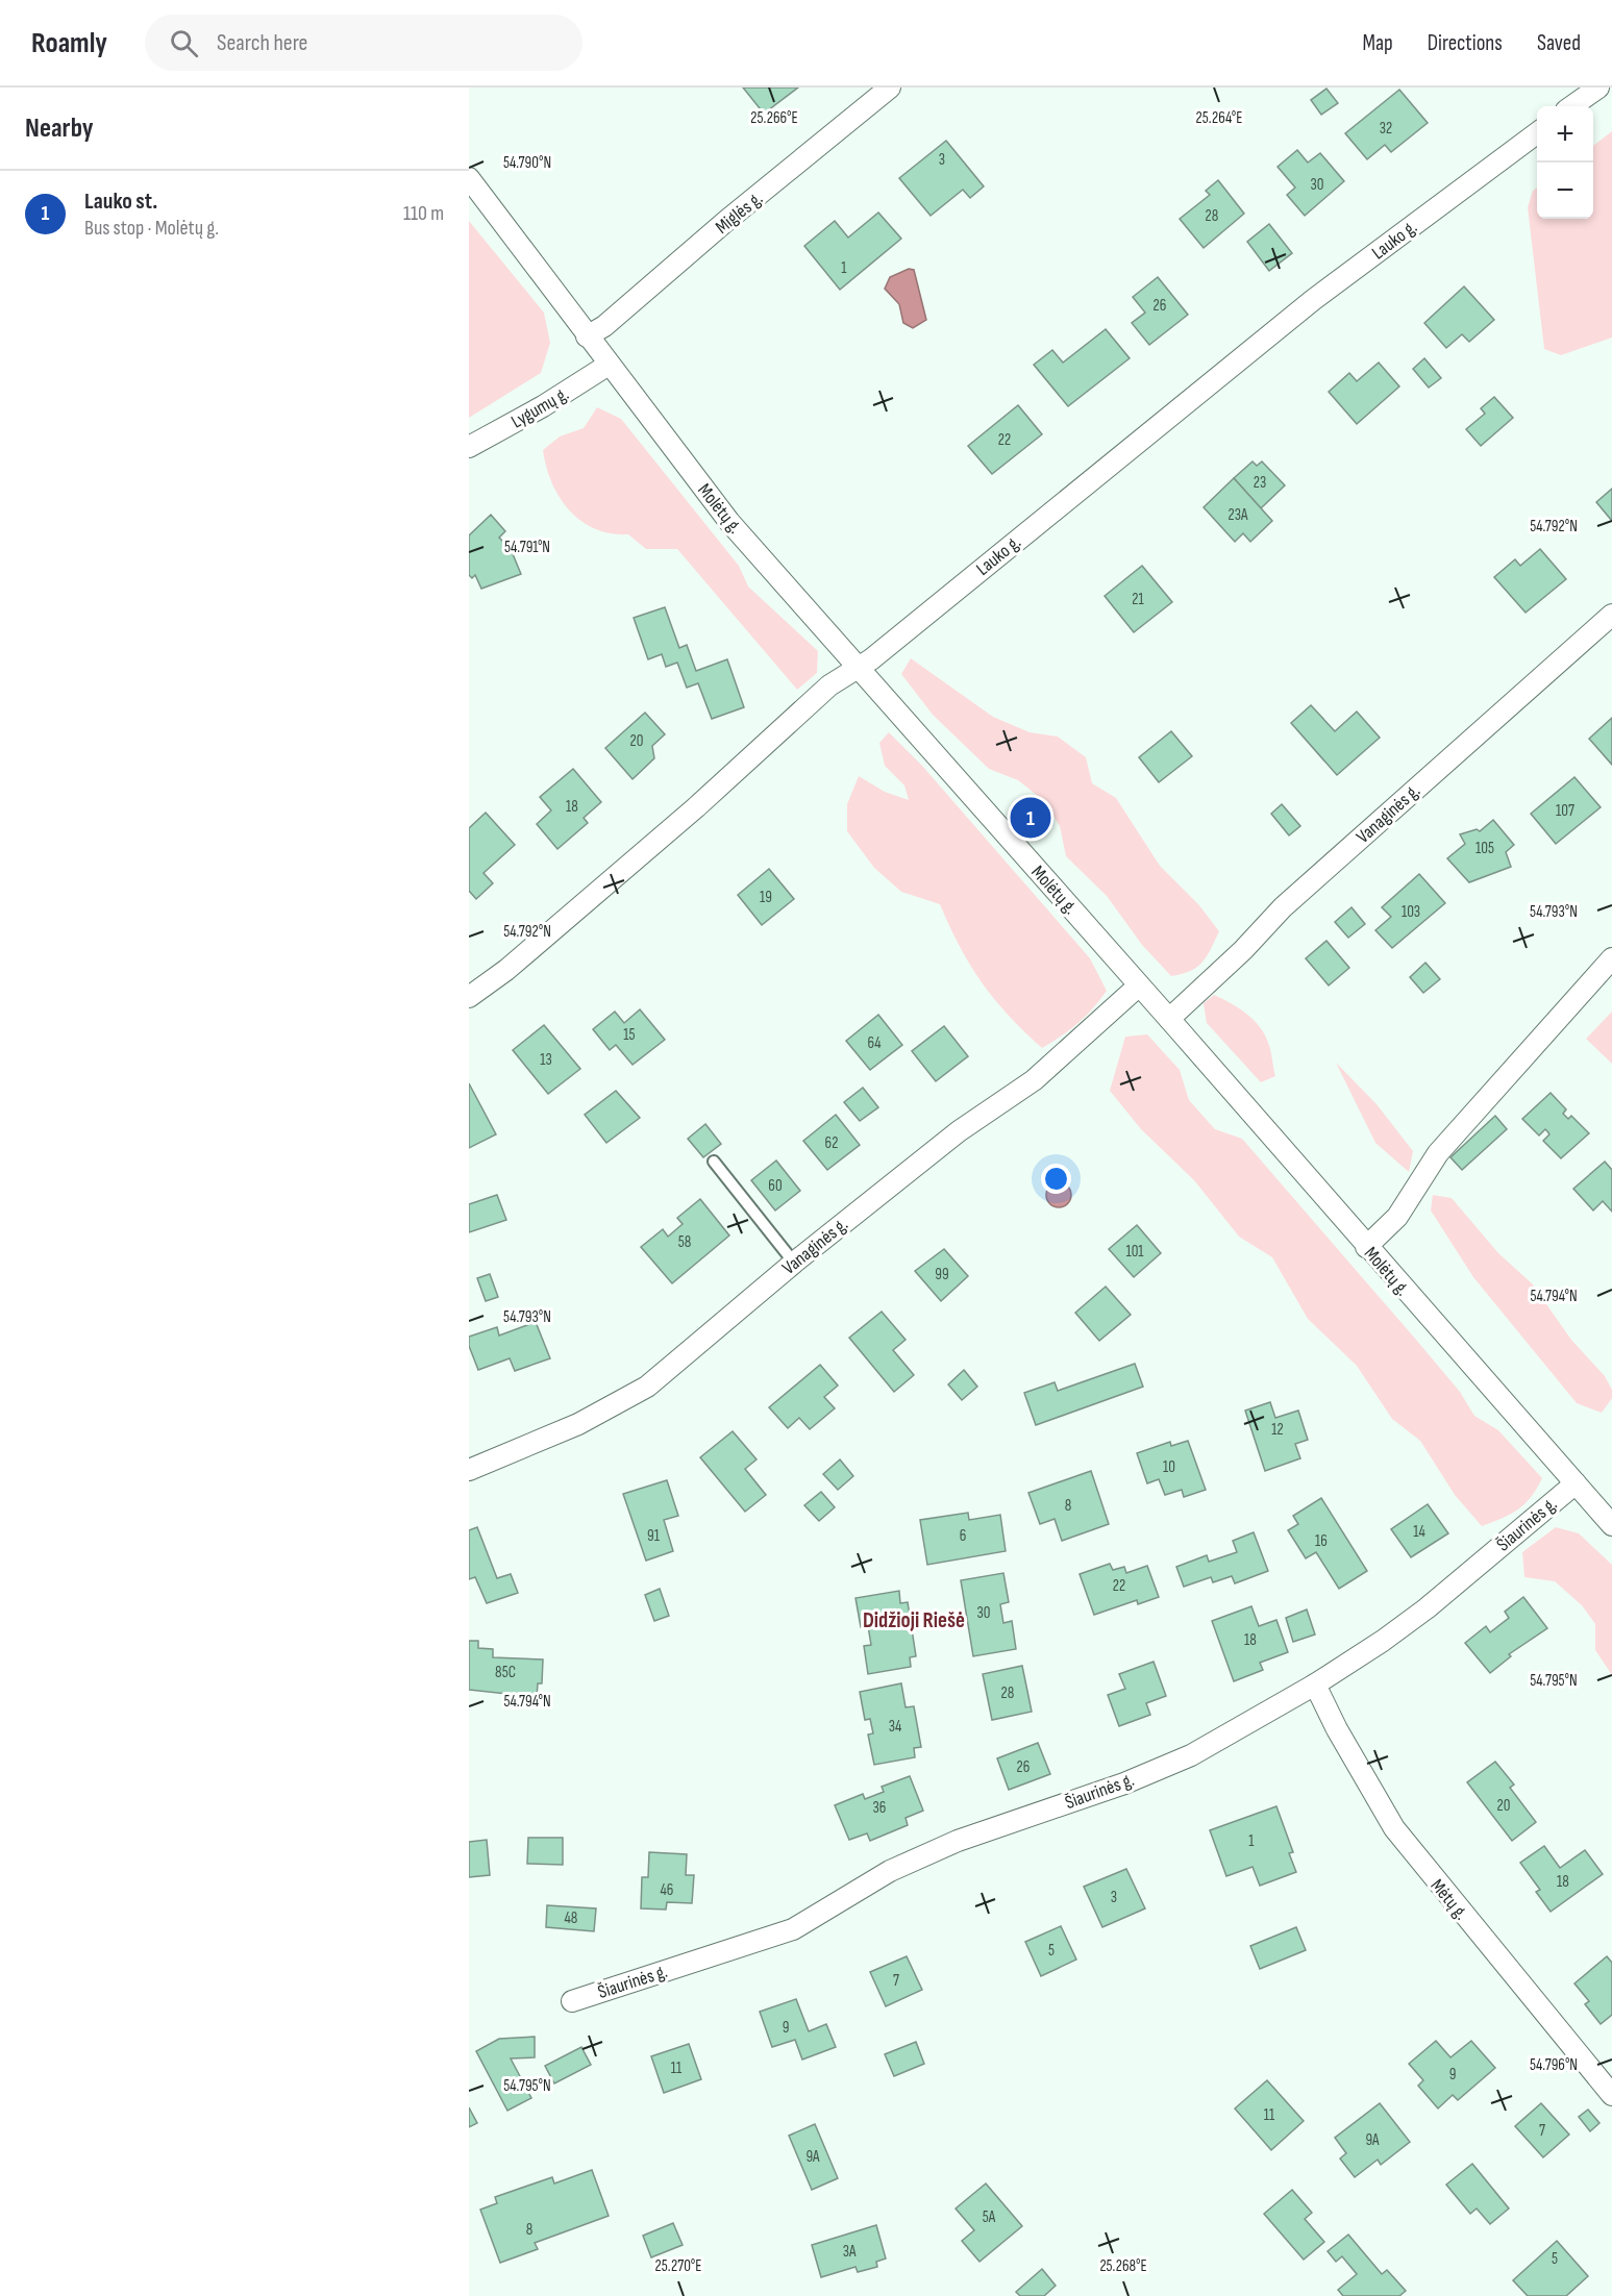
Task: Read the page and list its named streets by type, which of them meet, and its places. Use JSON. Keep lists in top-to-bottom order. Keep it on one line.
{"streets":{"street":["Miglės g.","Lauko g.","Lygumų g.","Molėtų g.","Vanaginės g.","Šiaurinės g.","Mėtų g."]},"crossings":[["Miglės g.","Molėtų g."],["Lauko g.","Molėtų g."],["Lygumų g.","Molėtų g."],["Molėtų g.","Vanaginės g."],["Molėtų g.","Šiaurinės g."],["Šiaurinės g.","Mėtų g."]],"districts":["Didžioji Riešė"],"house_numbers":["32","3","30","28","1","26","22","23","23A","21","20","18","107","105","19","103","15","64","13","62","60","58","101","99","12","10","8","14","91","6","16","22","30","18","85C","28","34","26","20","36","1","18","46","3","48","5","7","9","11","9","11","7","9A","9A","5A","8","3A","5"],"page":{"header":"Roamly","search":"Search here","nav":["Map","Directions","Saved"],"heading":"Nearby","map_buttons":["+","−"],"list":[{"mark":"1","name":"Lauko st.","note":"Bus stop · Molėtų g.","value":"110 m"}],"pins":"1"},"coordinates":["25.266°E","25.264°E","54.790°N","54.792°N","54.791°N","54.793°N","54.794°N","54.795°N","54.796°N","25.270°E","25.268°E"]}
